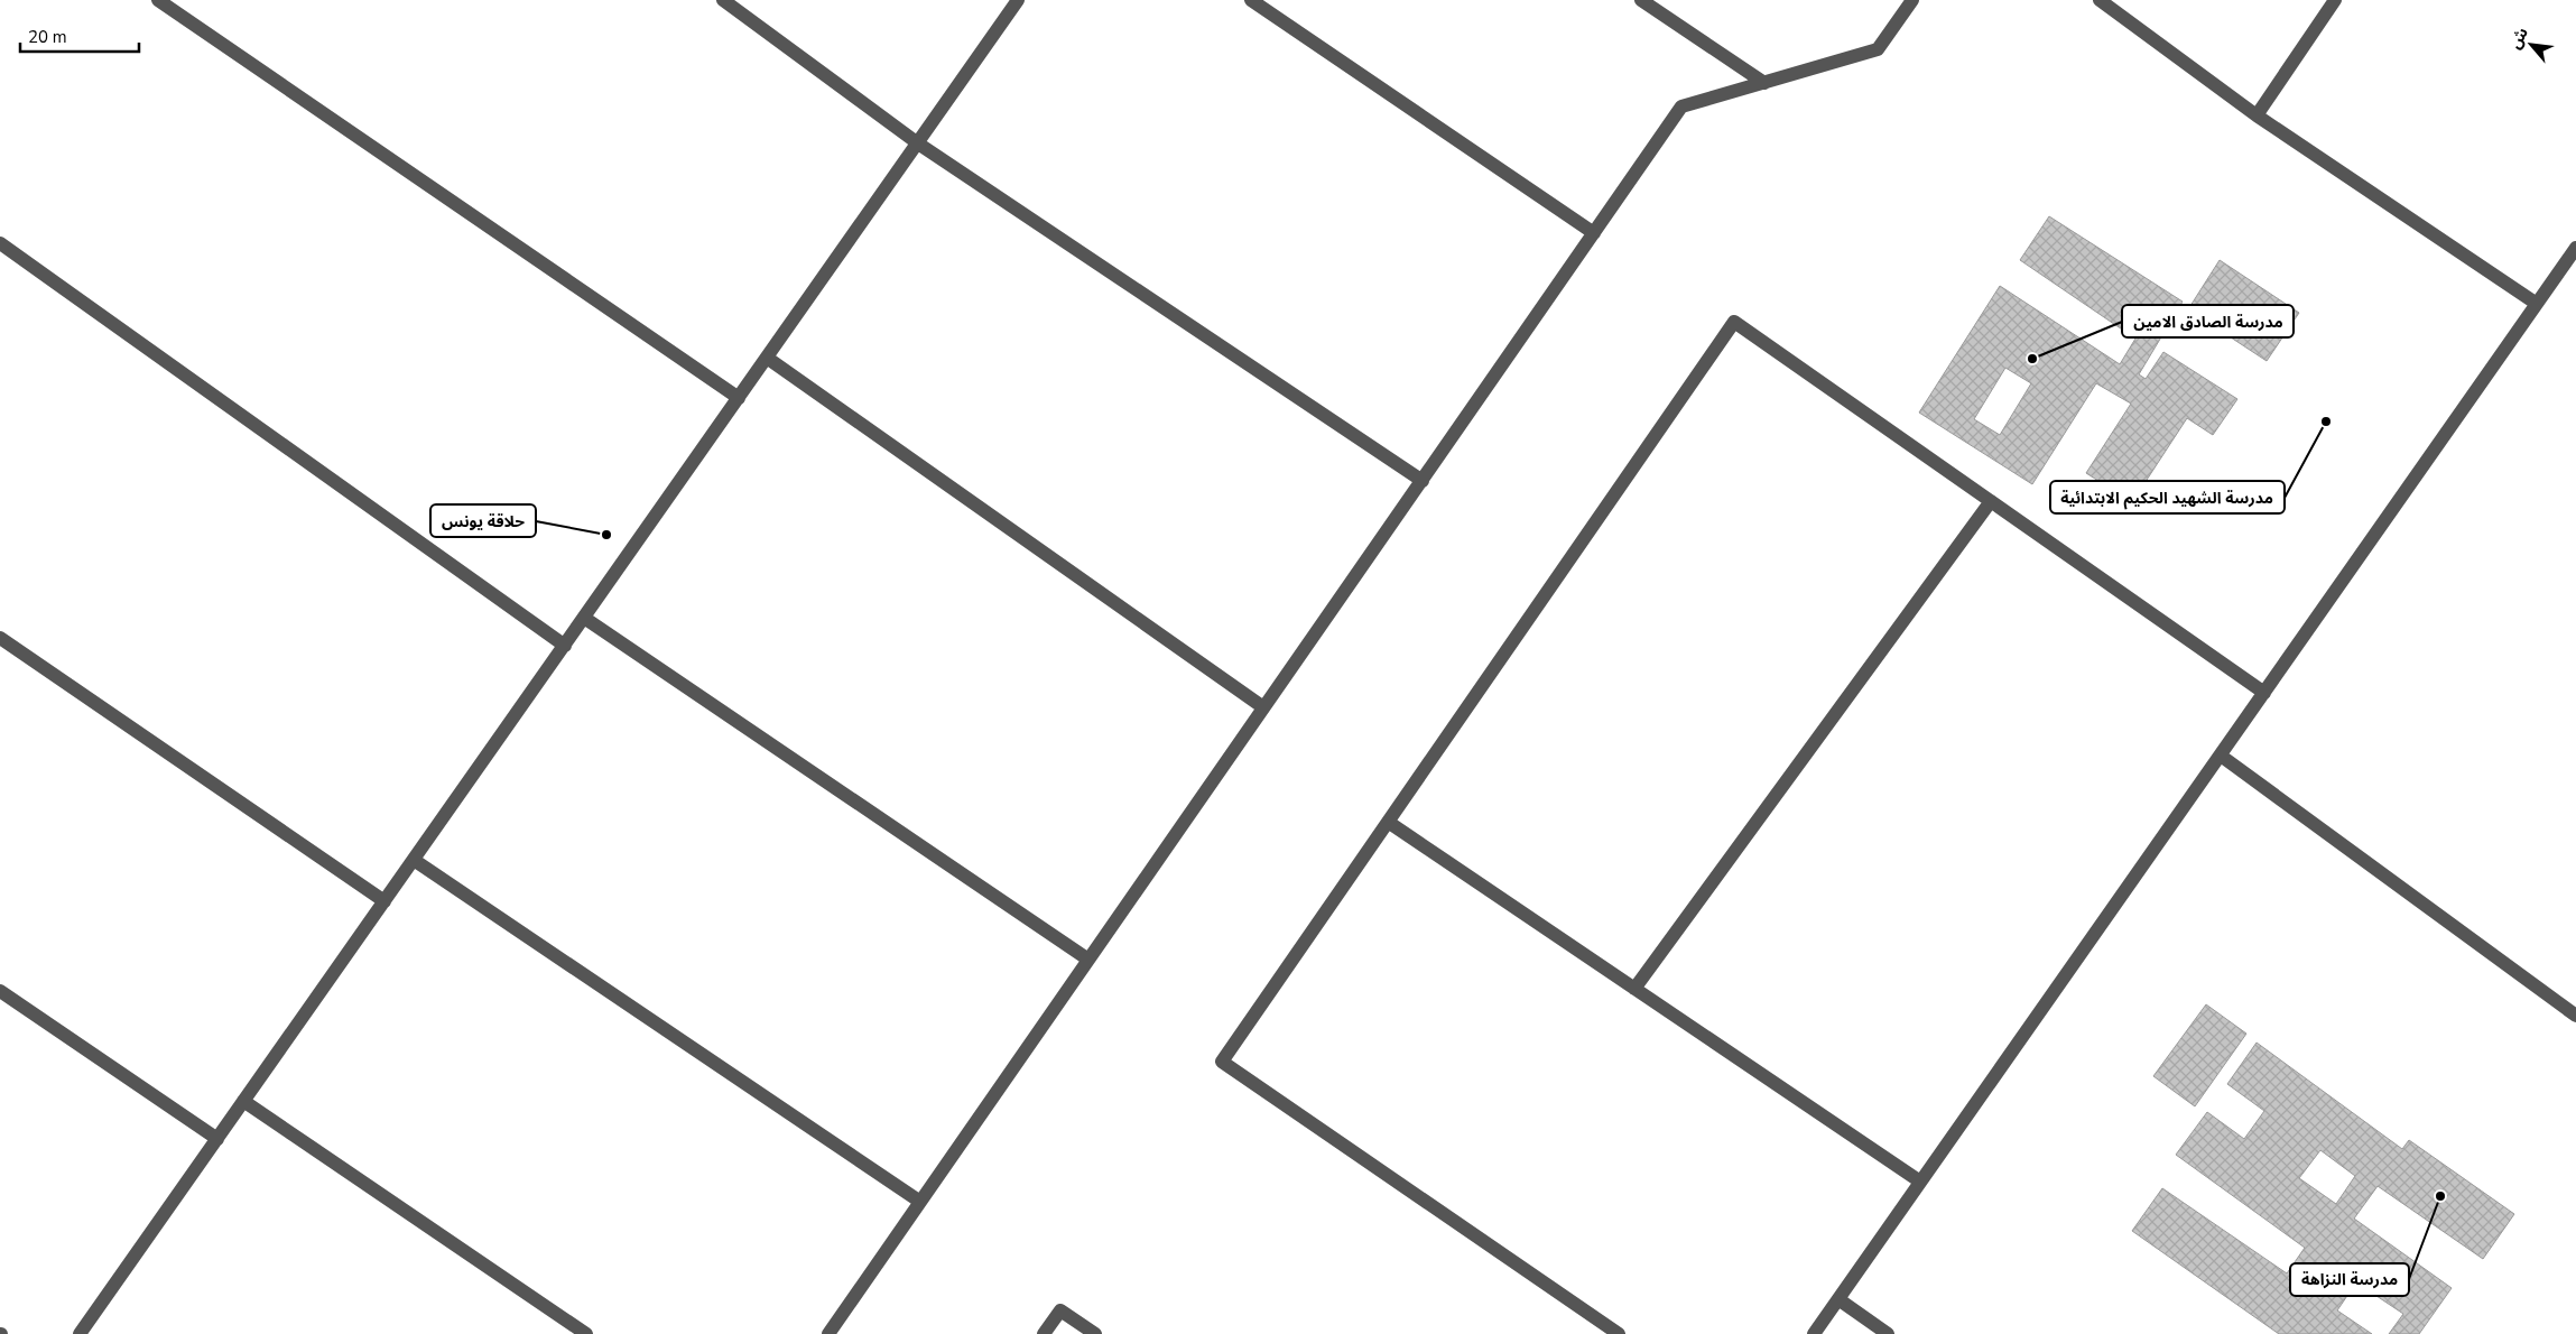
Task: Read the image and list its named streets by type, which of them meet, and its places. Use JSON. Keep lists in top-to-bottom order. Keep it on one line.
{"places":["مدرسة الصادق الامين","مدرسة الشهيد الحكيم الابتدائية","حلاقة يونس","مدرسة النزاهة"],"scale_bar":"20 m","north":"top left"}
